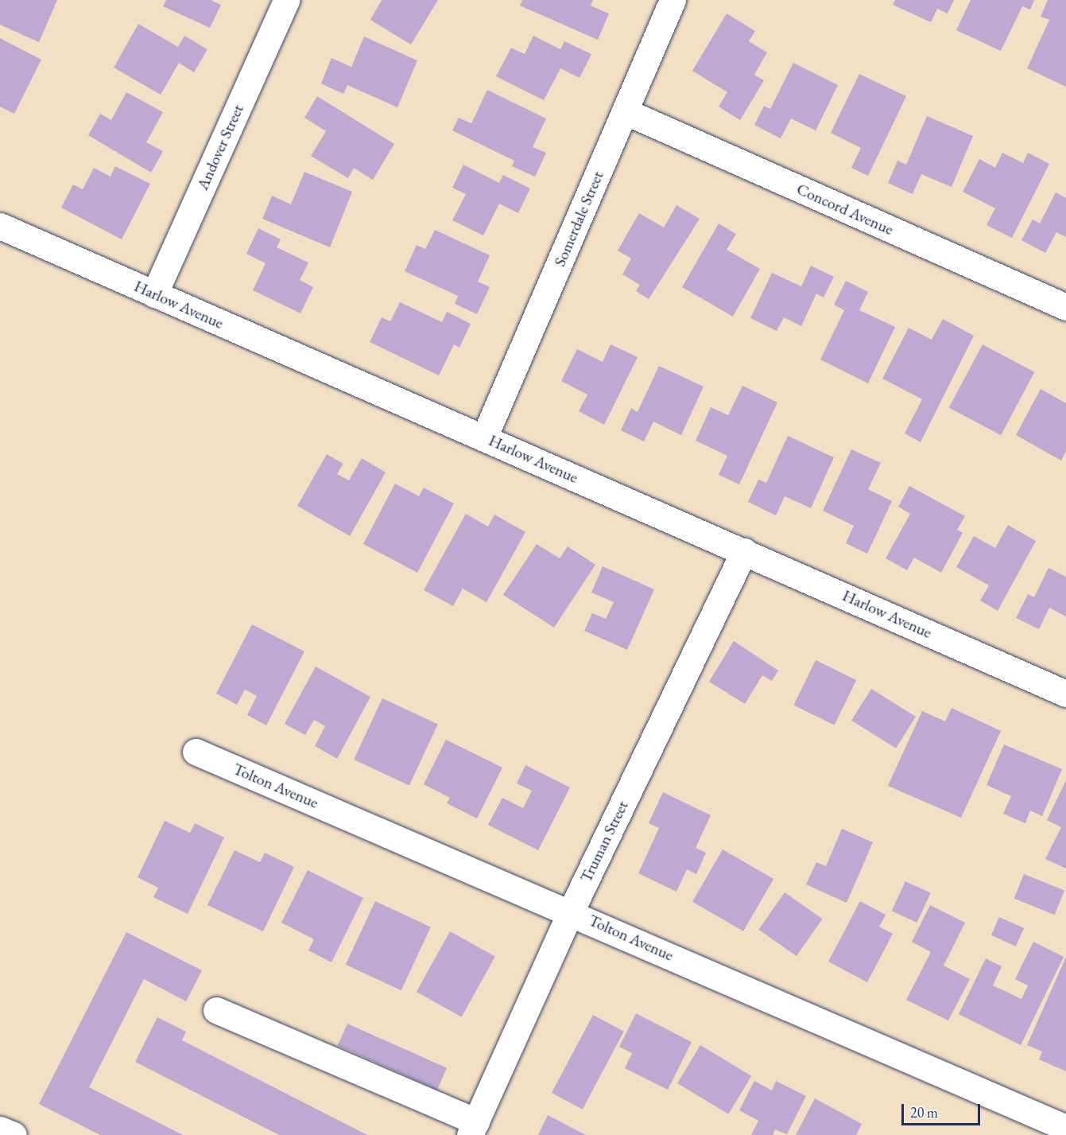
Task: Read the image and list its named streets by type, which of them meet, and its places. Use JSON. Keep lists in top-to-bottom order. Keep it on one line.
{"streets":{"street":["Andover Street","Concord Avenue","Somerdale Street","Harlow Avenue","Tolton Avenue","Truman Street"]},"crossings":[["Andover Street","Harlow Avenue"],["Concord Avenue","Somerdale Street"],["Somerdale Street","Harlow Avenue"],["Harlow Avenue","Truman Street"],["Tolton Avenue","Truman Street"]],"scale_bar":"20 m"}
